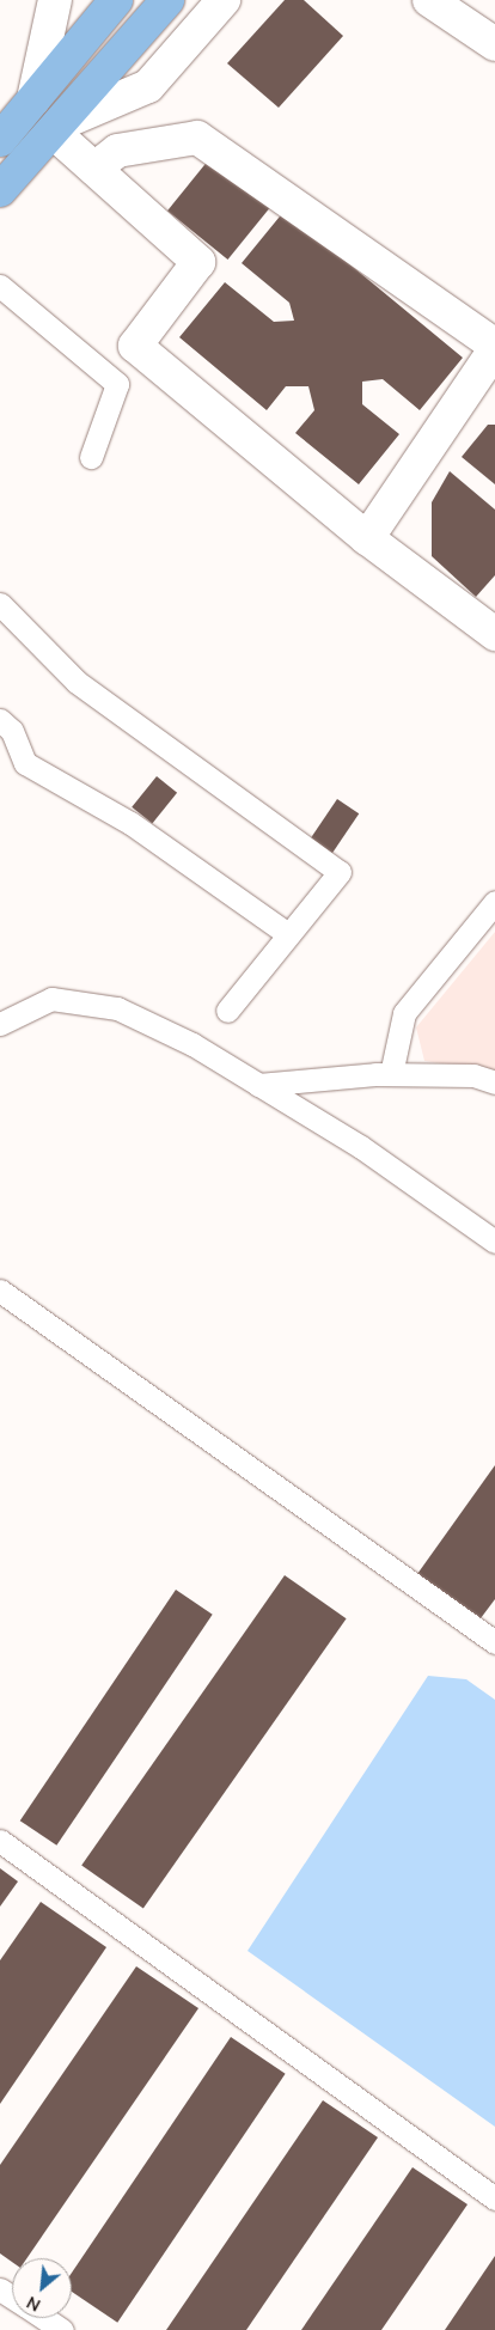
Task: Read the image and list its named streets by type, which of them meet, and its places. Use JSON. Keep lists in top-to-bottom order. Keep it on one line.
{"north":"bottom left"}
